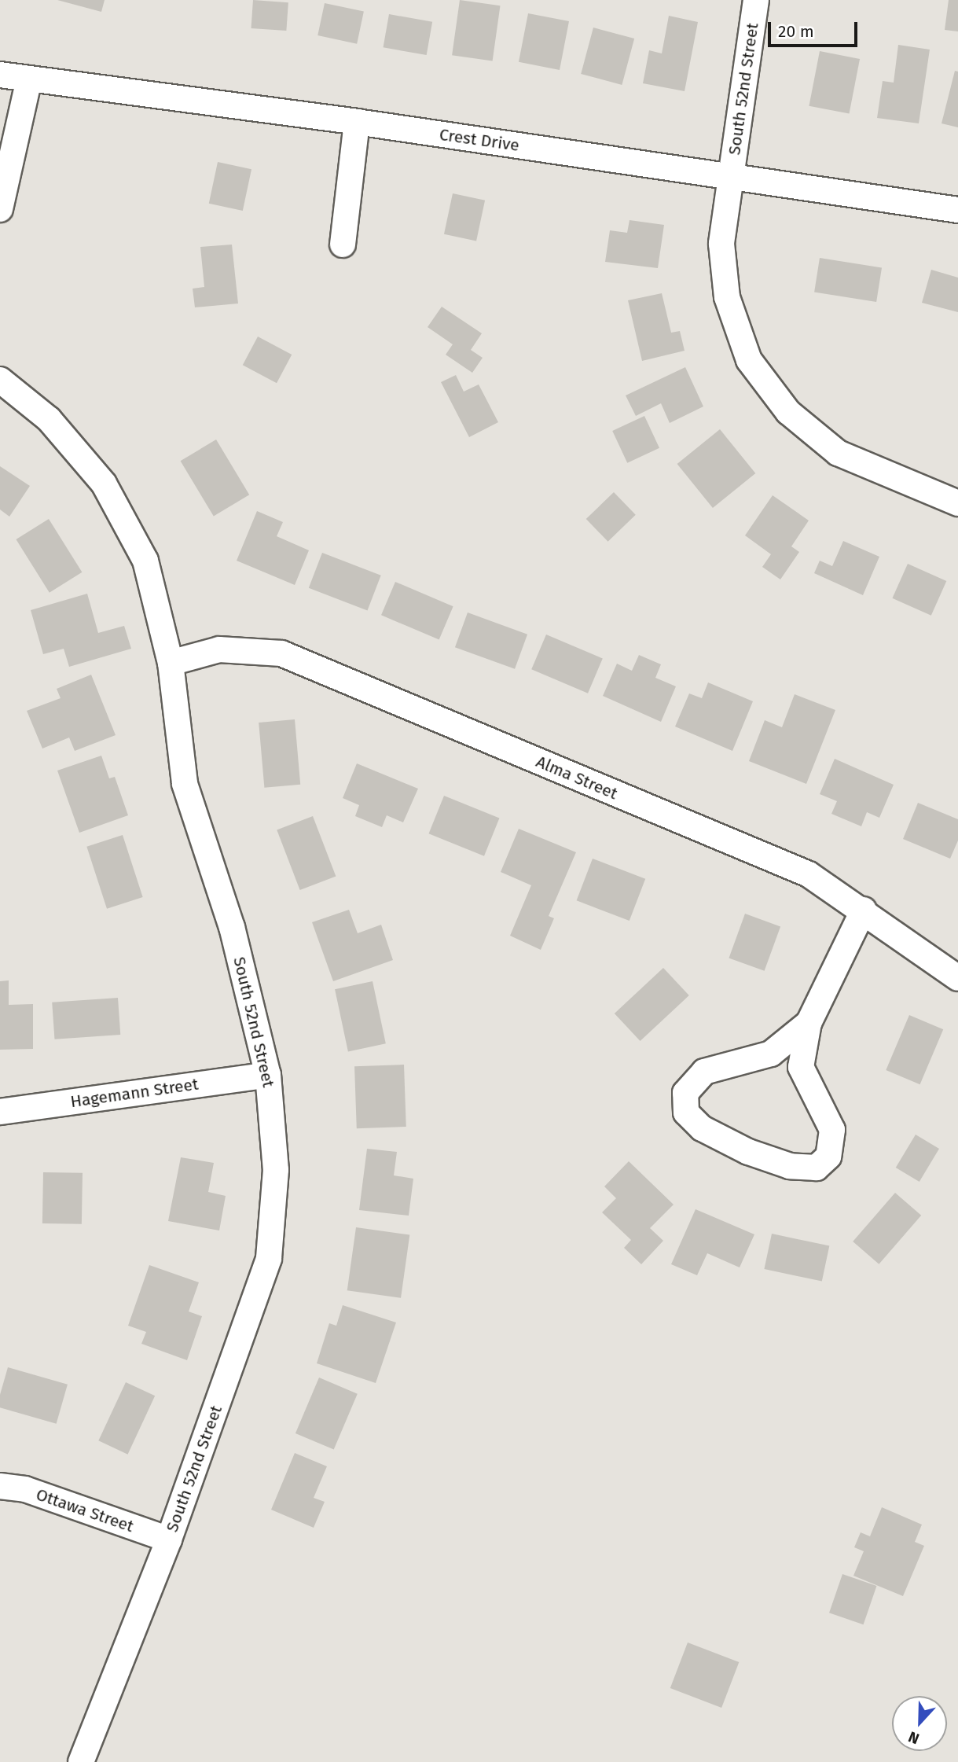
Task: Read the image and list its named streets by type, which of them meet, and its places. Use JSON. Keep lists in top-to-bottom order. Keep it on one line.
{"streets":{"street":["South 52nd Street","Crest Drive","Alma Street","Hagemann Street","Ottawa Street"]},"crossings":[["South 52nd Street","Crest Drive"],["South 52nd Street","Alma Street"],["South 52nd Street","Hagemann Street"],["South 52nd Street","Ottawa Street"]],"scale_bar":"20 m","north":"bottom"}
